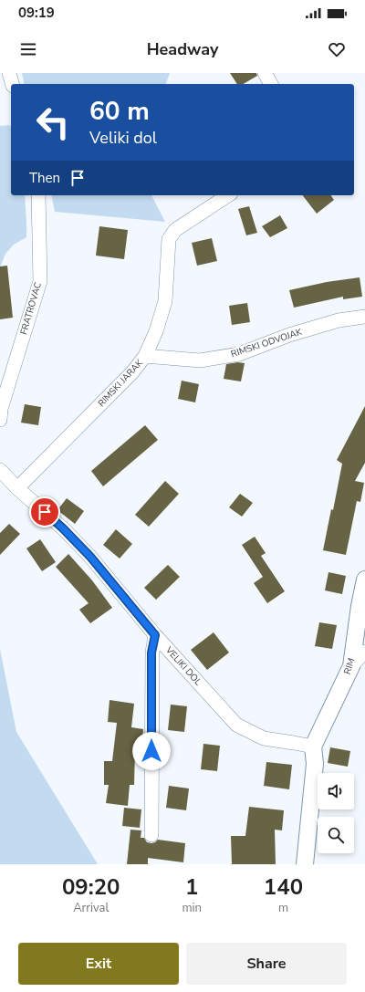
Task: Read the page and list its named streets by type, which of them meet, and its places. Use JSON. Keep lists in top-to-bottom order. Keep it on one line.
{"streets":{"street":["FRATROVAC","RIMSKI ODVOJAK","RIMSKI JARAK","VELIKI DOL","RIM"]},"crossings":[["RIMSKI ODVOJAK","RIMSKI JARAK"],["RIMSKI JARAK","VELIKI DOL"],["VELIKI DOL","RIM"]],"page":{"status":"09:19","header":"Headway","turn":["60 m","Veliki dol"],"then":"Then","eta":["09:20","Arrival","1","min","140","m"],"buttons":["Exit","Share"]}}
